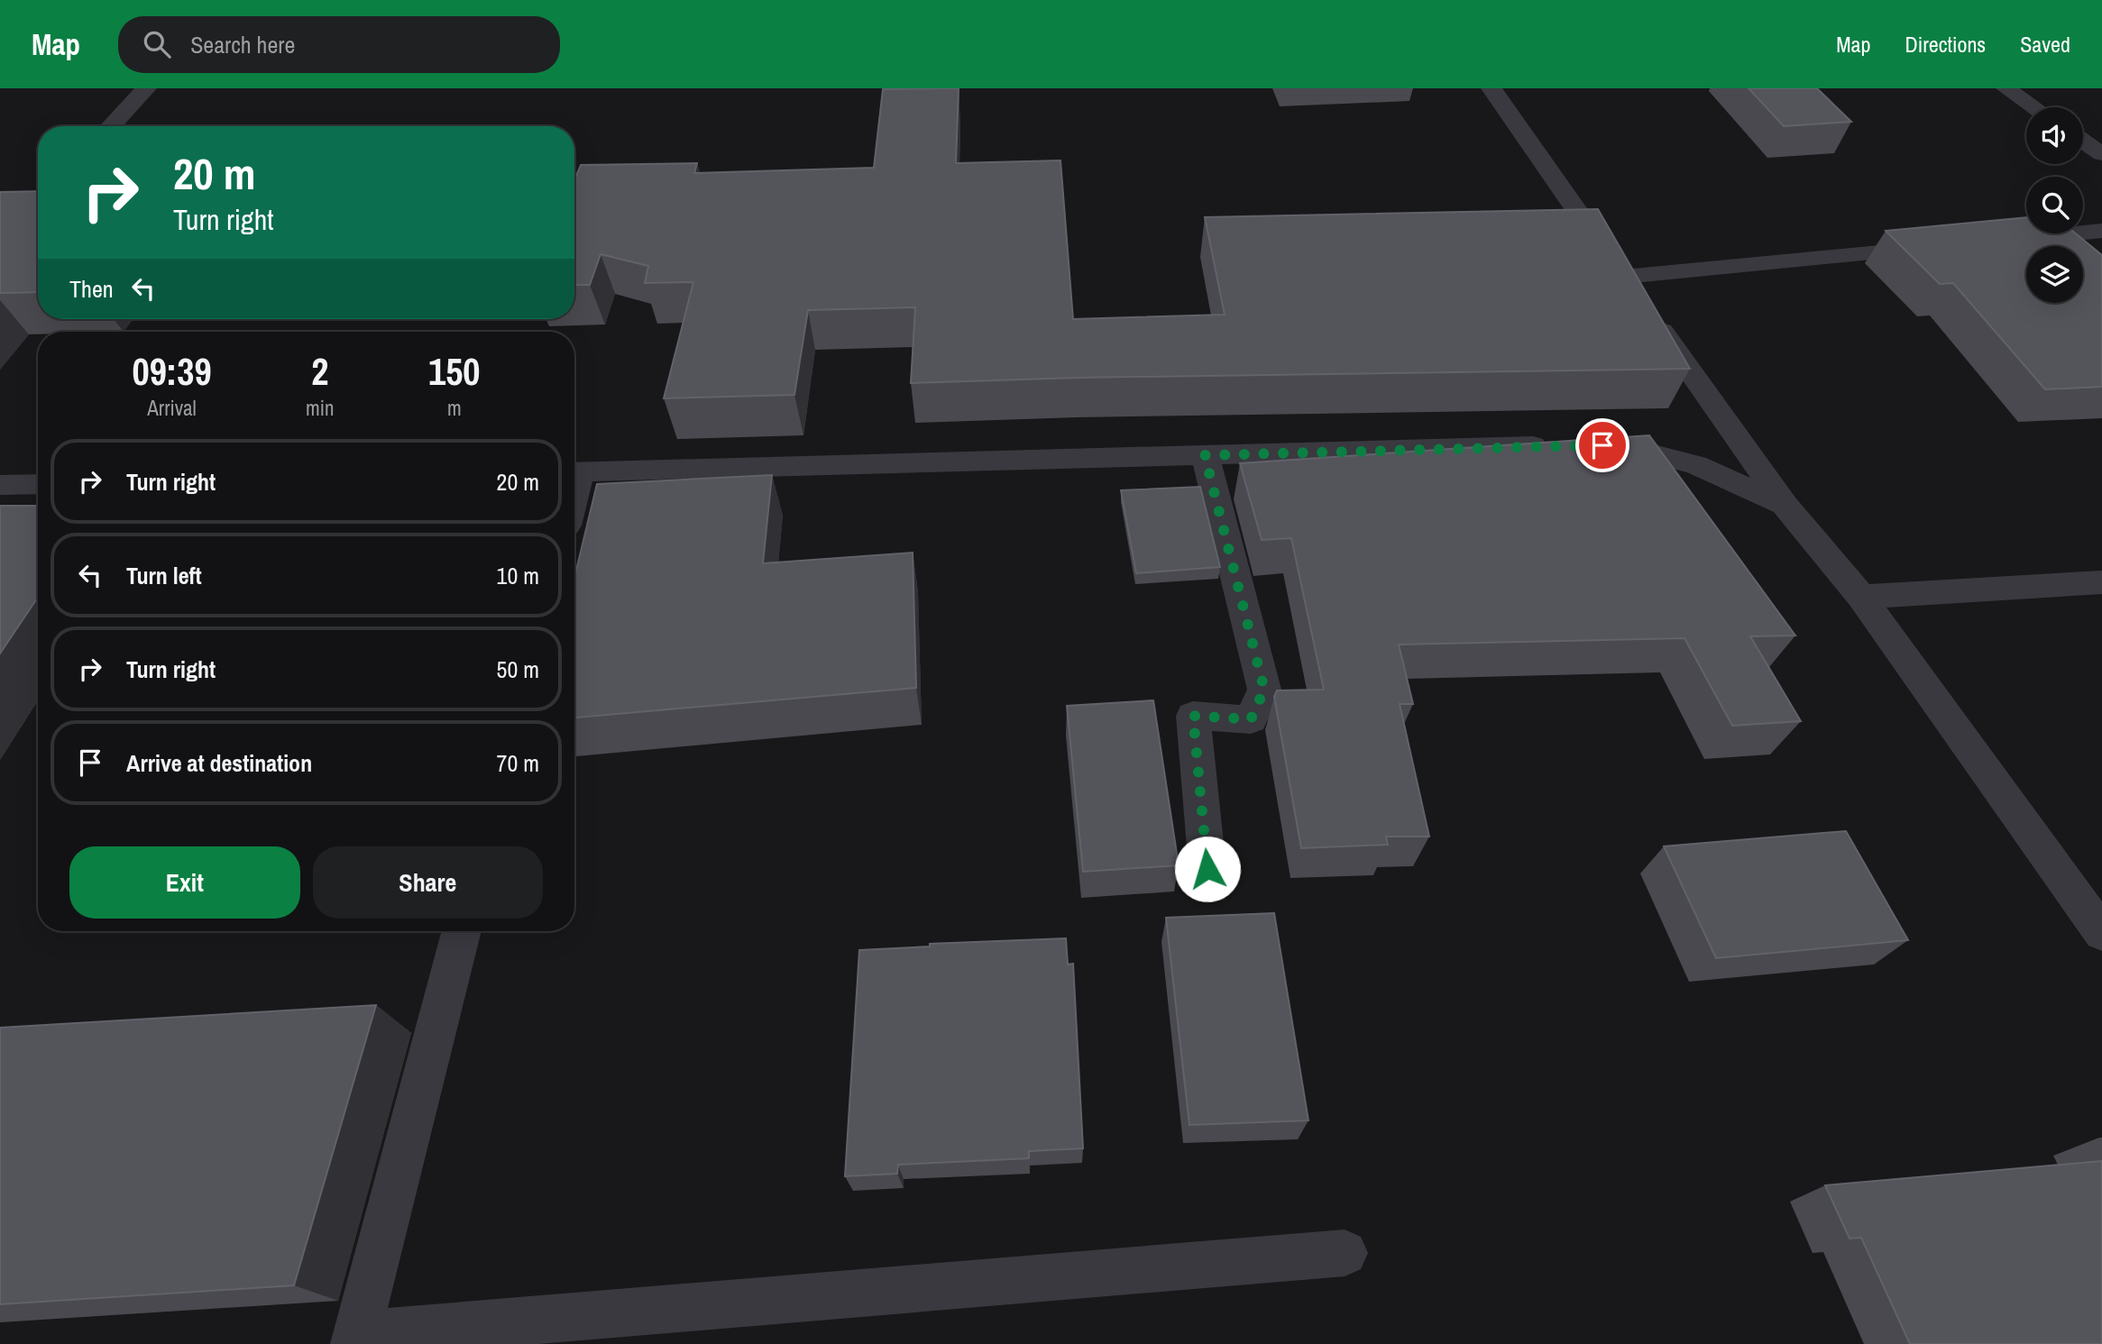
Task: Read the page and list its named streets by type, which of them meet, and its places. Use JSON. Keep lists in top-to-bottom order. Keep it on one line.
{"page":{"header":"Map","search":"Search here","nav":["Map","Directions","Saved"],"turn":["20 m","Turn right"],"then":"Then","eta":["09:39","Arrival","2","min","150","m"],"list":[{"name":"Turn right","value":"20 m"},{"name":"Turn left","value":"10 m"},{"name":"Turn right","value":"50 m"},{"name":"Arrive at destination","value":"70 m"}],"buttons":["Exit","Share"]}}
